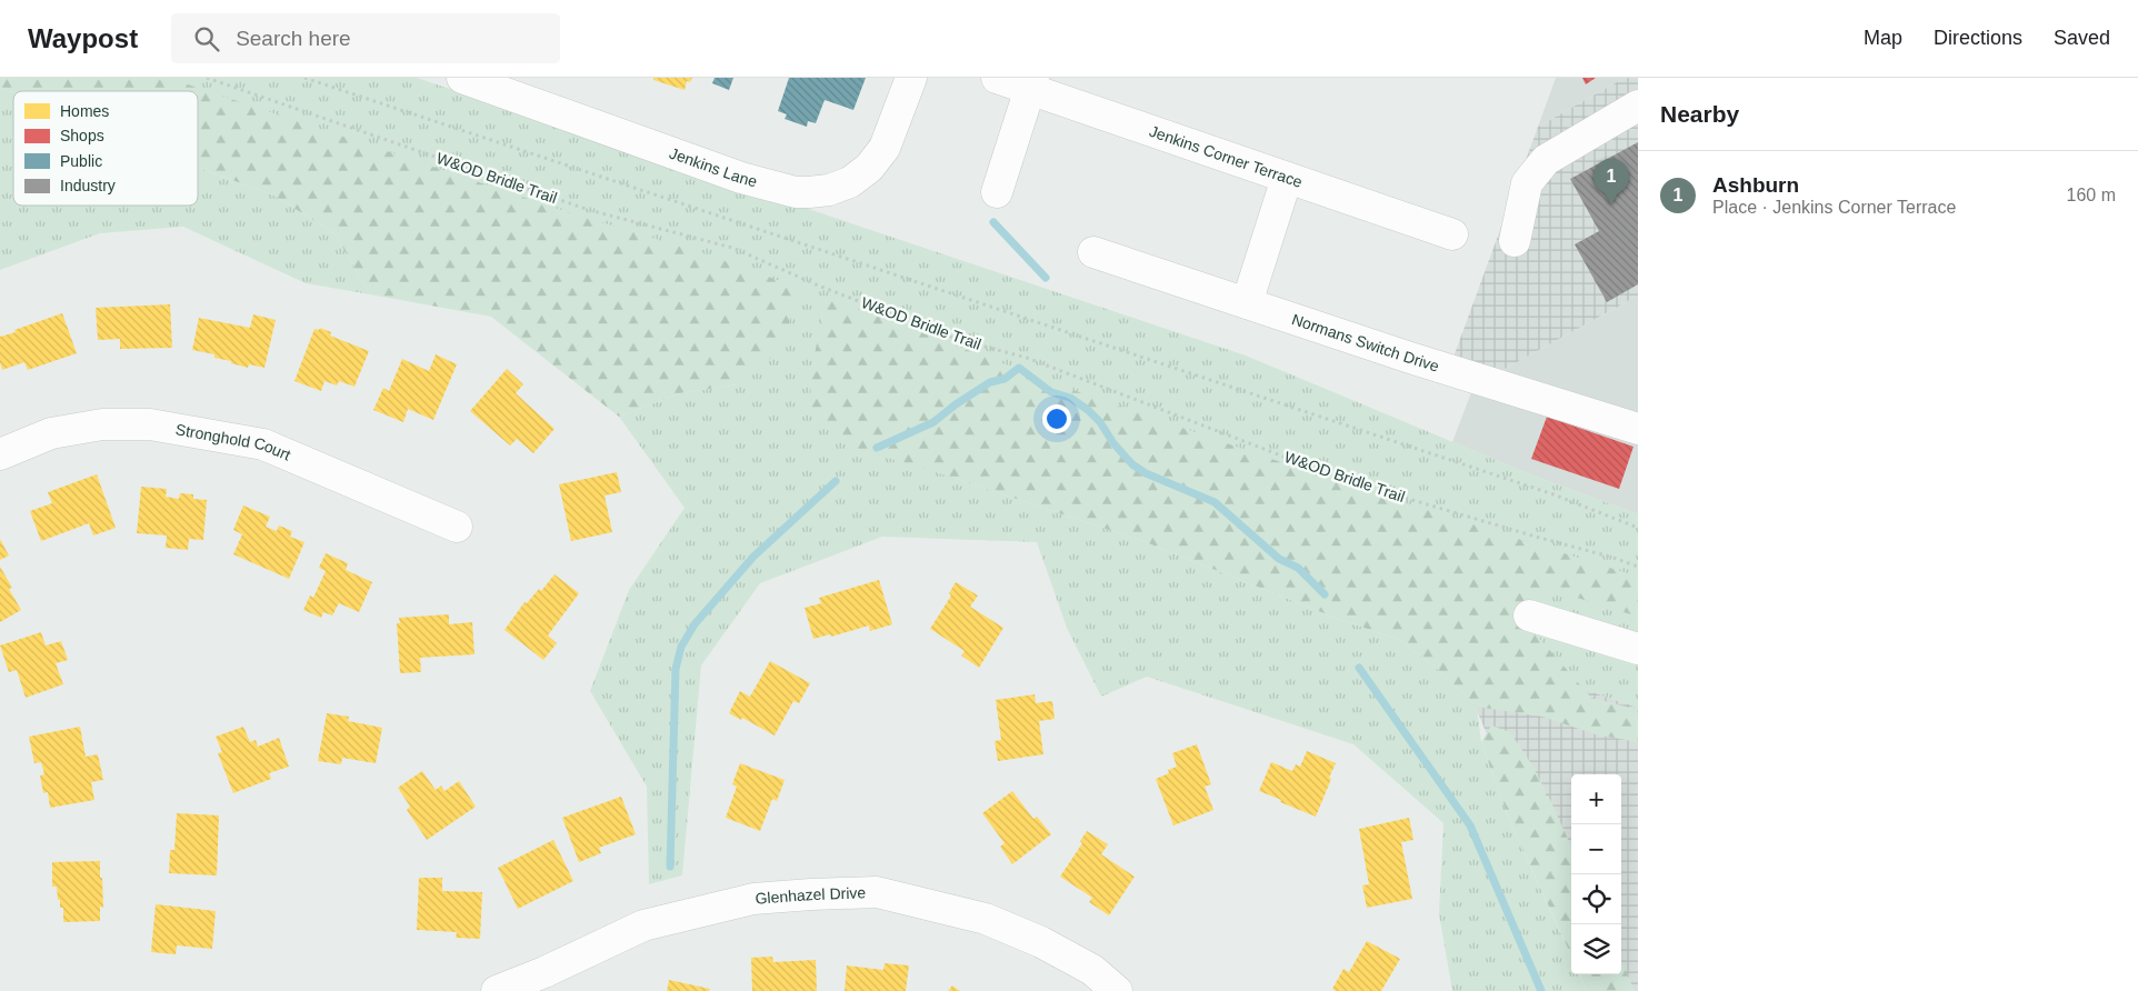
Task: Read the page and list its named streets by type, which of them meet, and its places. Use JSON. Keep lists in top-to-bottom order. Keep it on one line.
{"streets":{"street":["Jenkins Corner Terrace","Jenkins Lane","Normans Switch Drive","Stronghold Court","Glenhazel Drive"],"path":["W&OD Bridle Trail"]},"legend":["Homes","Shops","Public","Industry"],"page":{"header":"Waypost","search":"Search here","nav":["Map","Directions","Saved"],"heading":"Nearby","list":[{"mark":"1","name":"Ashburn","note":"Place · Jenkins Corner Terrace","value":"160 m"}],"pins":"1","map_buttons":["+","−"]}}
